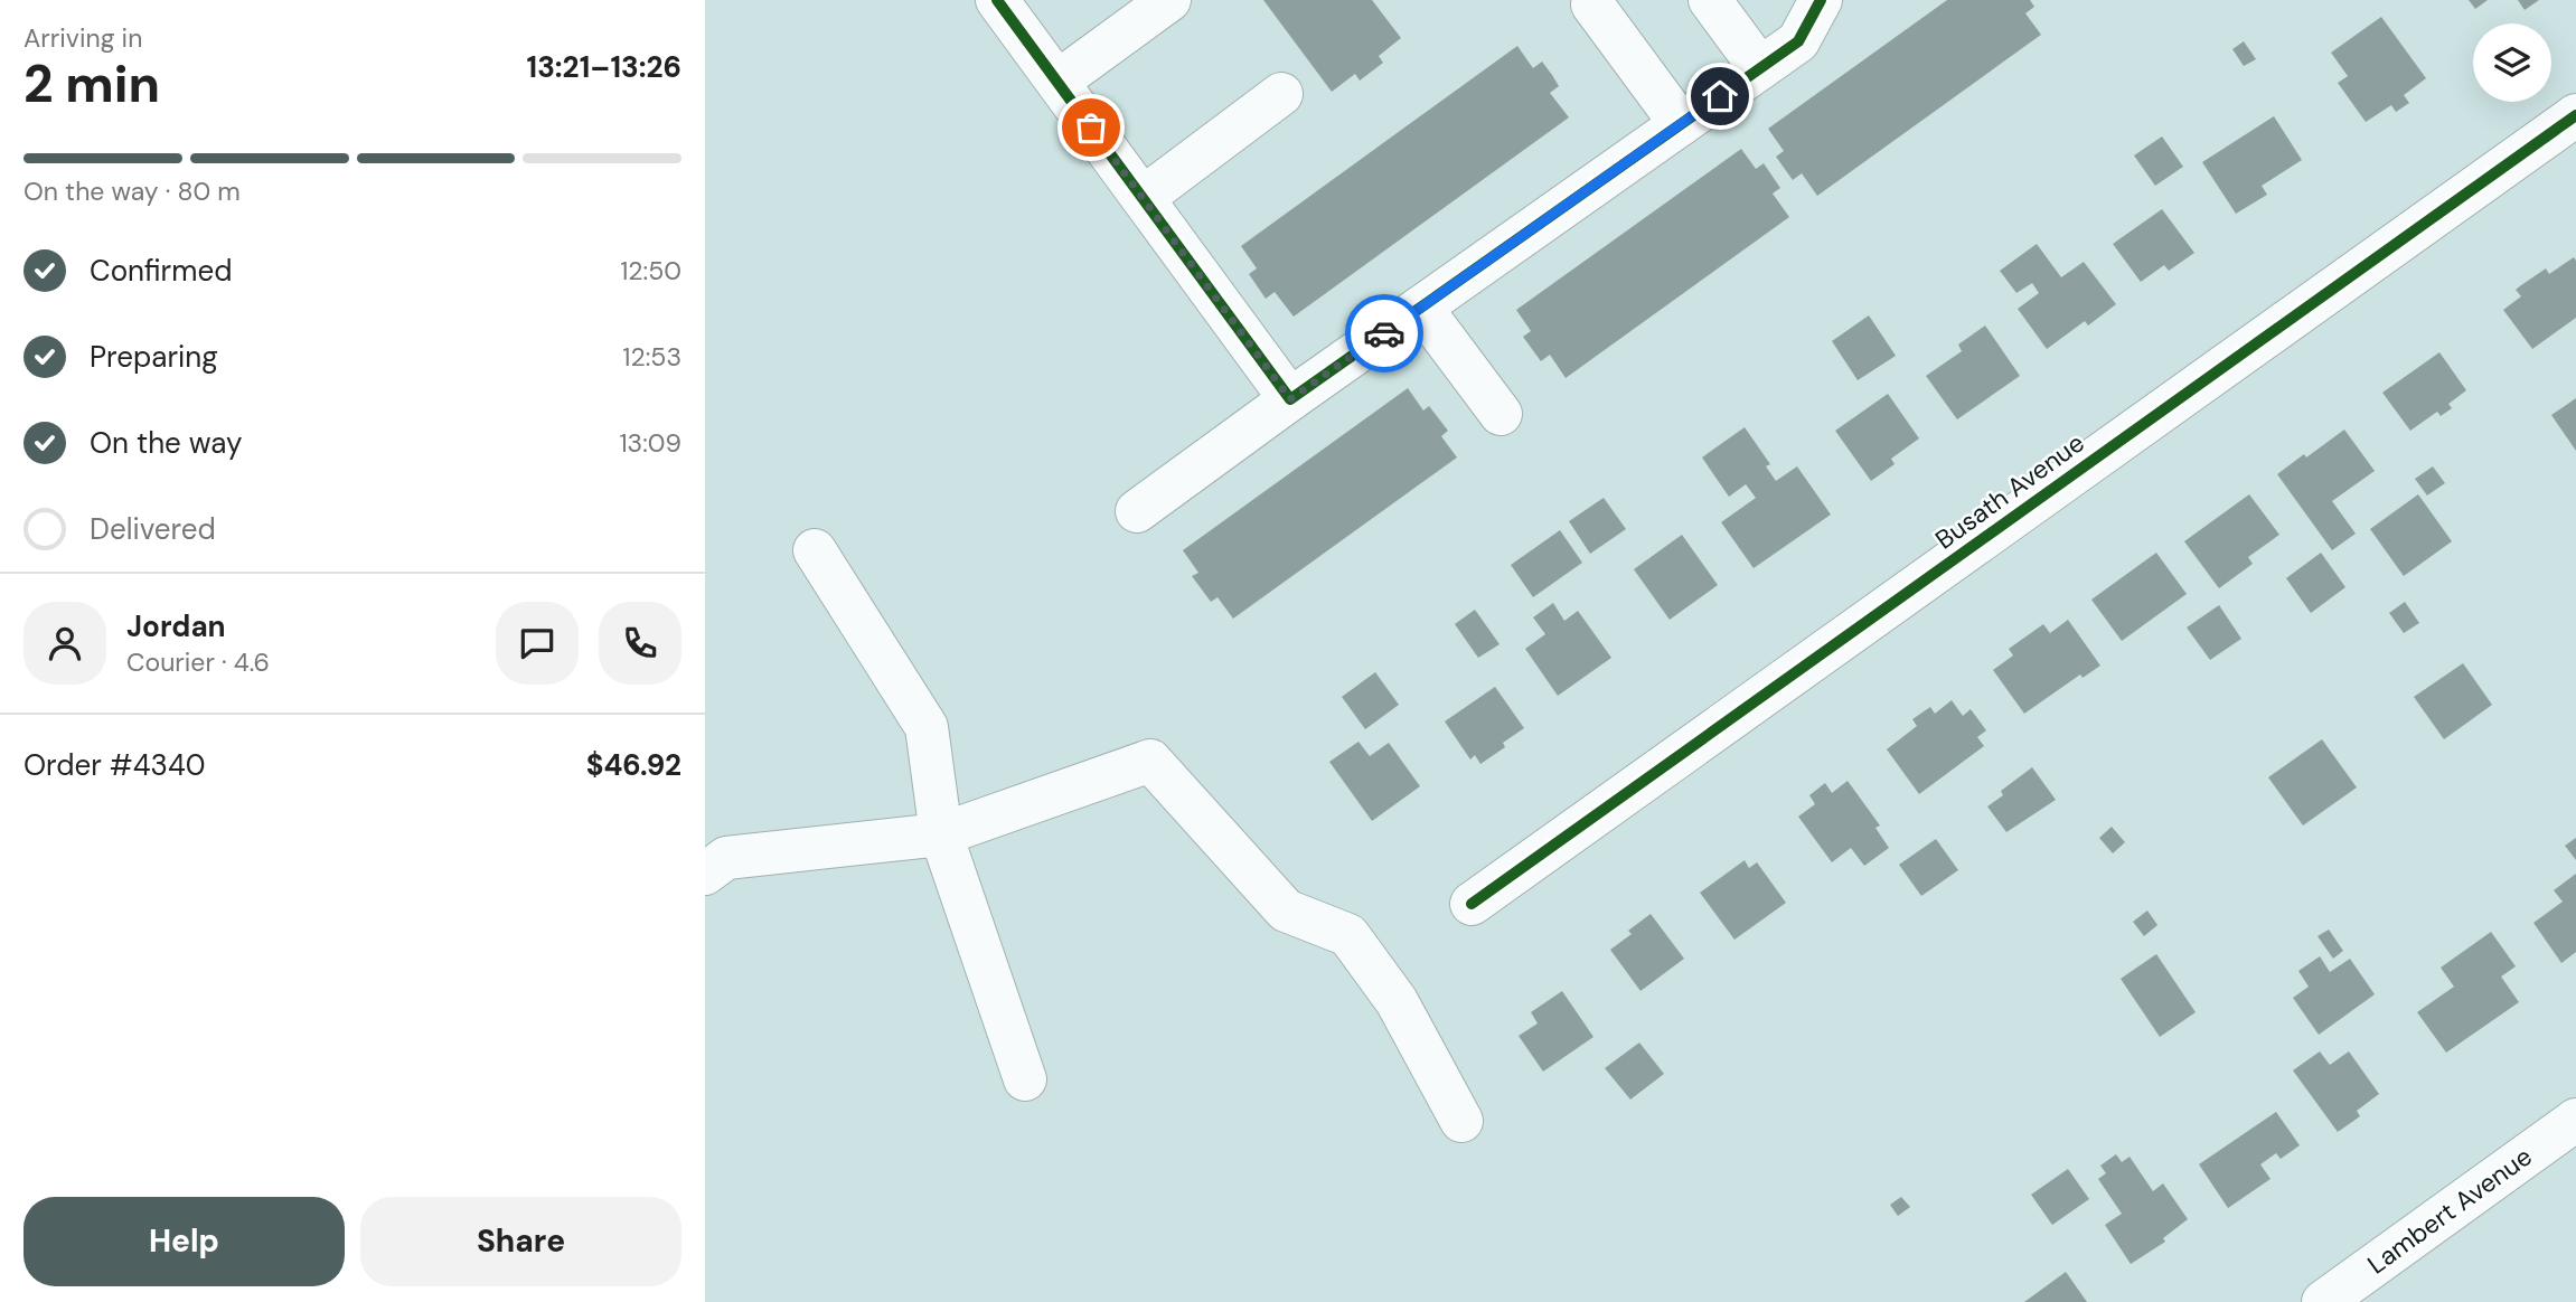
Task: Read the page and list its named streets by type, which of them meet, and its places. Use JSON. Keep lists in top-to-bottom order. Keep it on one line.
{"streets":{"street":["Busath Avenue","Lambert Avenue"]},"page":{"heading":["2 min","Arriving in","13:21–13:26"],"panel":["Jordan","Courier · 4.6","Order #4340","$46.92"],"bar":"On the way · 80 m","list":[["Confirmed","12:50"],["Preparing","12:53"],["On the way","13:09"],"Delivered"],"buttons":["Help","Share"]}}
